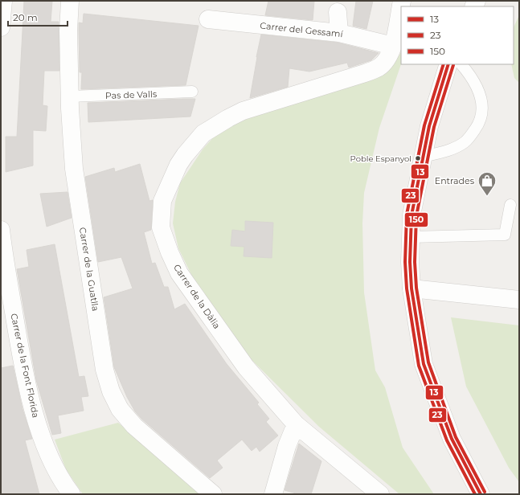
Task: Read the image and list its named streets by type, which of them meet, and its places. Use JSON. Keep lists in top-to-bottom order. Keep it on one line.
{"streets":{"street":["Carrer del Gessamí","Carrer de la Guatlla","Carrer de la Dàlia","Carrer de la Font Florida"],"lane":["Pas de Valls"]},"crossings":[["Carrer del Gessamí","Carrer de la Dàlia"],["Pas de Valls","Carrer de la Guatlla"]],"places":{"other":["Poble Espanyol"],"shop":["Entrades"]},"lines":["transit line 13","transit line 23","transit line 150"],"legend":["13","23","150"],"scale_bar":"20 m"}
